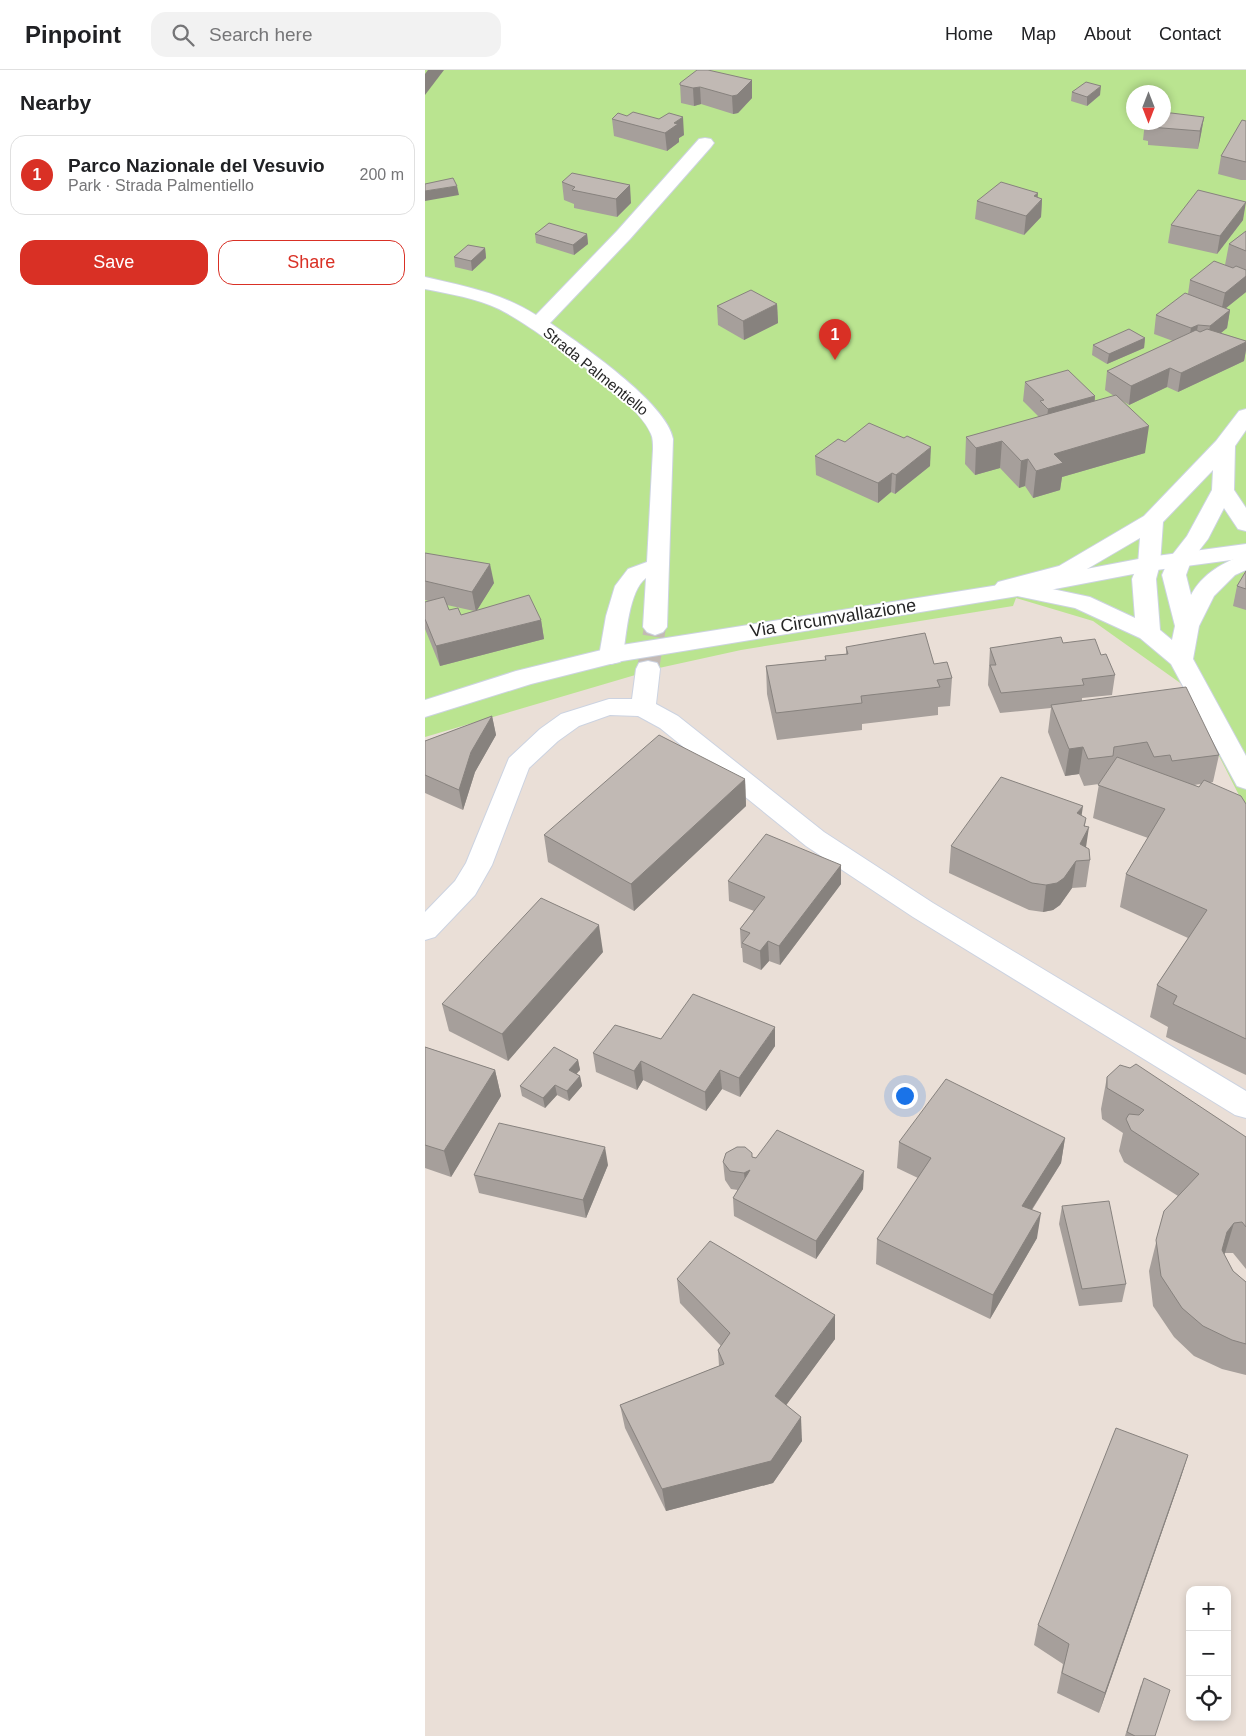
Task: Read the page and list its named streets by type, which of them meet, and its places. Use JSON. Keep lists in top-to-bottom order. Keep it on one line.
{"streets":{"street":["Strada Palmentiello","Via Circumvallazione"]},"north":"bottom","page":{"header":"Pinpoint","search":"Search here","nav":["Home","Map","About","Contact"],"heading":"Nearby","list":[{"mark":"1","name":"Parco Nazionale del Vesuvio","note":"Park · Strada Palmentiello","value":"200 m"}],"buttons":["Save","Share"],"pins":"1","map_buttons":["+","−"]}}
